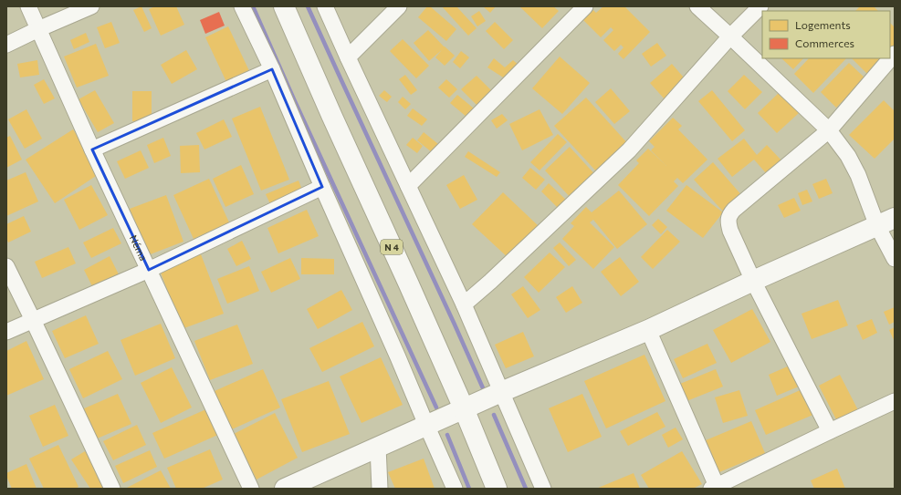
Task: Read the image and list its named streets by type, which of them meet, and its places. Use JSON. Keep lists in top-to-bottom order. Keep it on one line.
{"streets":{"main road":["N 4"],"street":["Néma"]},"legend":["Logements","Commerces"]}
